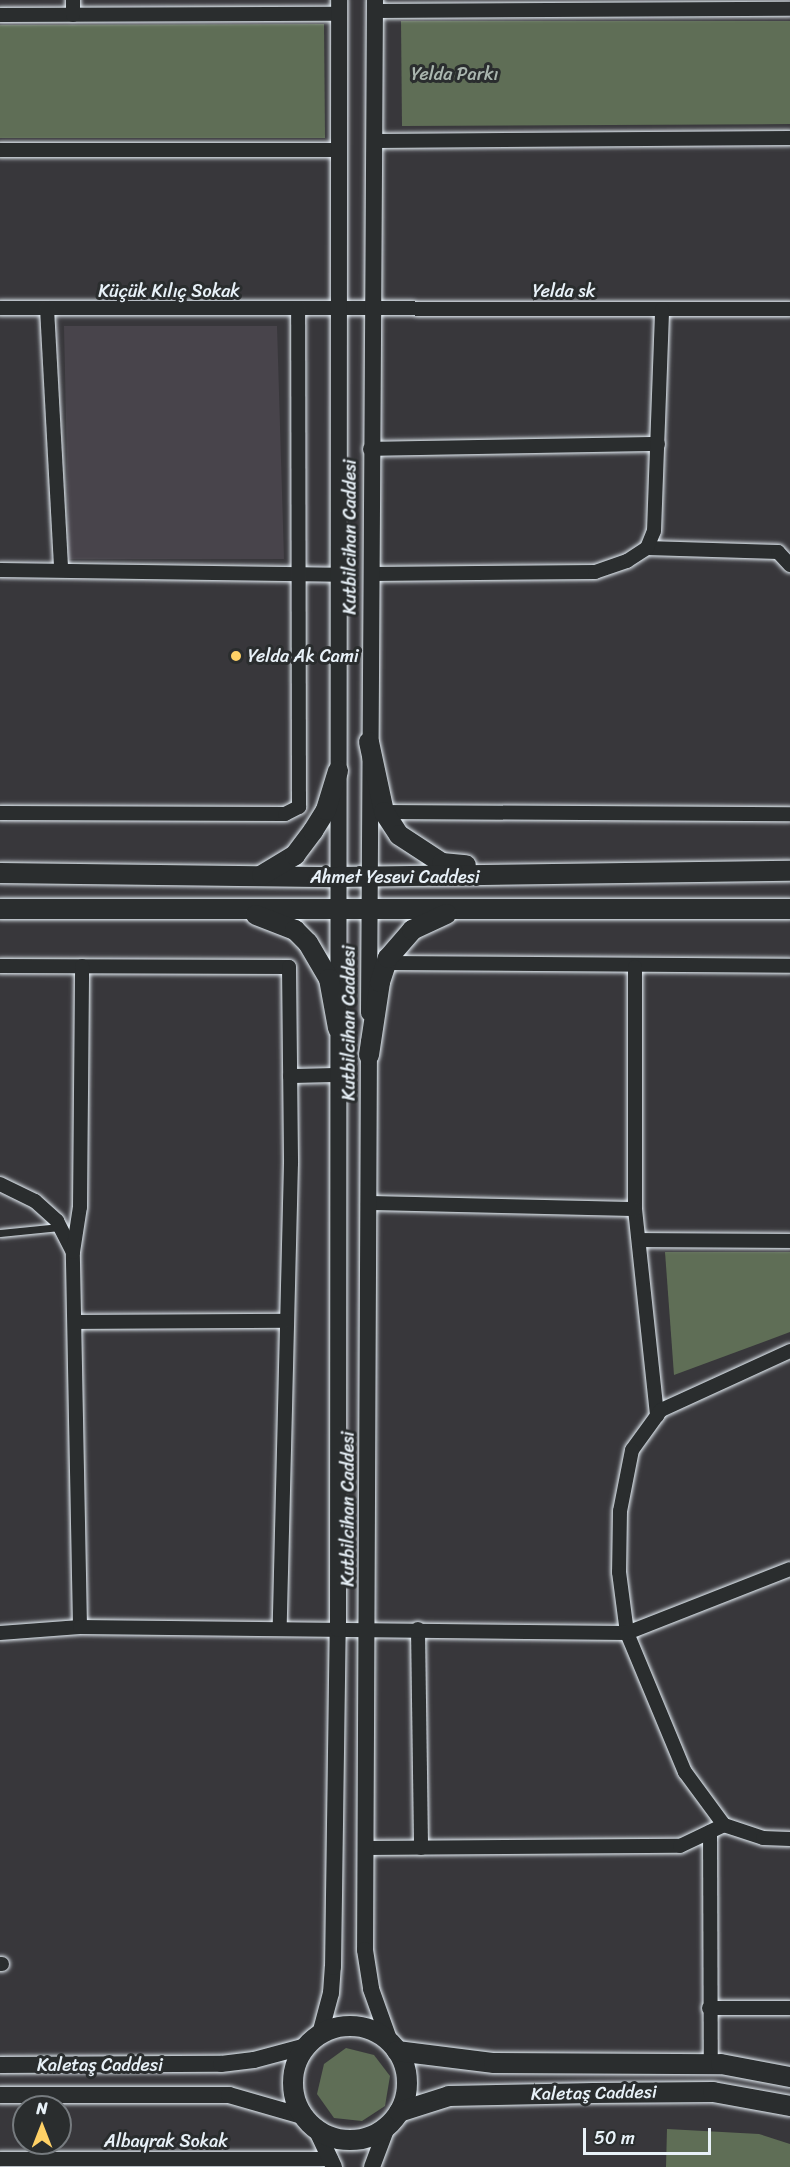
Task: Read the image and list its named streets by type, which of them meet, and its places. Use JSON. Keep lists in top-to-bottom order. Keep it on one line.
{"streets":{"main road":["Ahmet Yesevi Caddesi","Kaletaş Caddesi"],"street":["Küçük Kılıç Sokak","Yelda sk","Kutbilcihan Caddesi","Albayrak Sokak"]},"crossings":[["Küçük Kılıç Sokak","Yelda sk"],["Küçük Kılıç Sokak","Kutbilcihan Caddesi"],["Yelda sk","Kutbilcihan Caddesi"],["Kutbilcihan Caddesi","Ahmet Yesevi Caddesi"],["Kutbilcihan Caddesi","Kaletaş Caddesi"]],"parks":["Yelda Parkı"],"places":["Yelda Ak Cami"],"scale_bar":"50 m","north":"top"}
